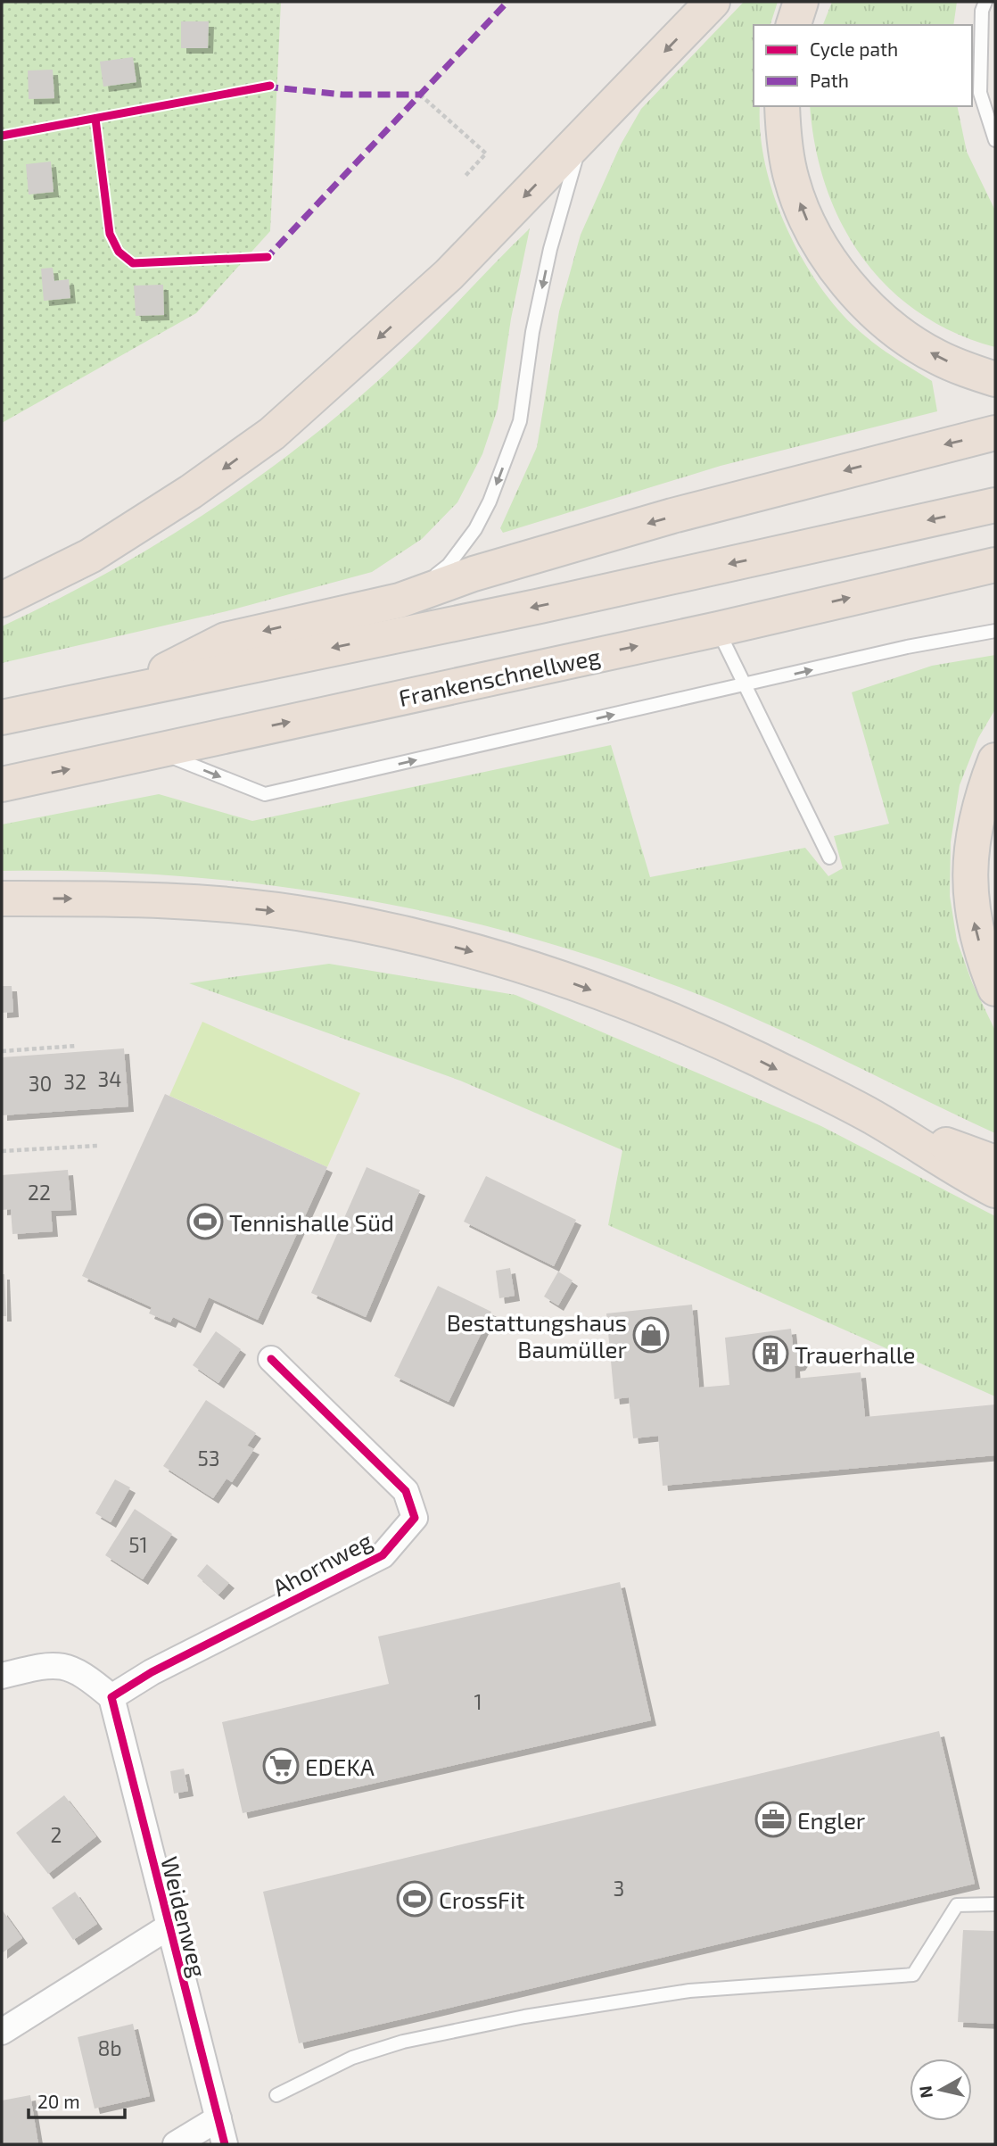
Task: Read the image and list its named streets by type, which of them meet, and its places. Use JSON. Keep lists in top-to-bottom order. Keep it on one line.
{"streets":{"highway":["Frankenschnellweg"],"street":["Ahornweg","Weidenweg"]},"crossings":[["Ahornweg","Weidenweg"]],"places":{"sports":["Tennishalle Süd","CrossFit"],"shop":["Bestattungshaus Baumüller"],"building":["Trauerhalle"],"supermarket":["EDEKA"],"office":["Engler"]},"house_numbers":["34","32","30","22","53","51","1","2","3","8b"],"legend":["Cycle path","Path"],"scale_bar":"20 m","north":"left"}
